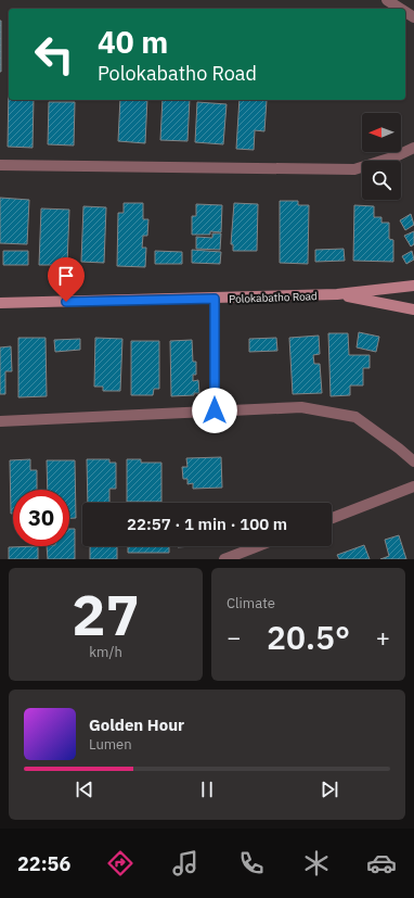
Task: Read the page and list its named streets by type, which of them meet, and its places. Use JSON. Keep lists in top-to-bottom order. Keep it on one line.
{"streets":{"street":["Polokabatho Road"]},"north":"left","page":{"turn":["40 m","Polokabatho Road"],"limit":"30","trip":"22:57 · 1 min · 100 m","tile":[["27","km/h"],"Climate"],"heat":["−","20.5°","+"],"song":["Golden Hour","Lumen"],"tabs":"22:56"}}
